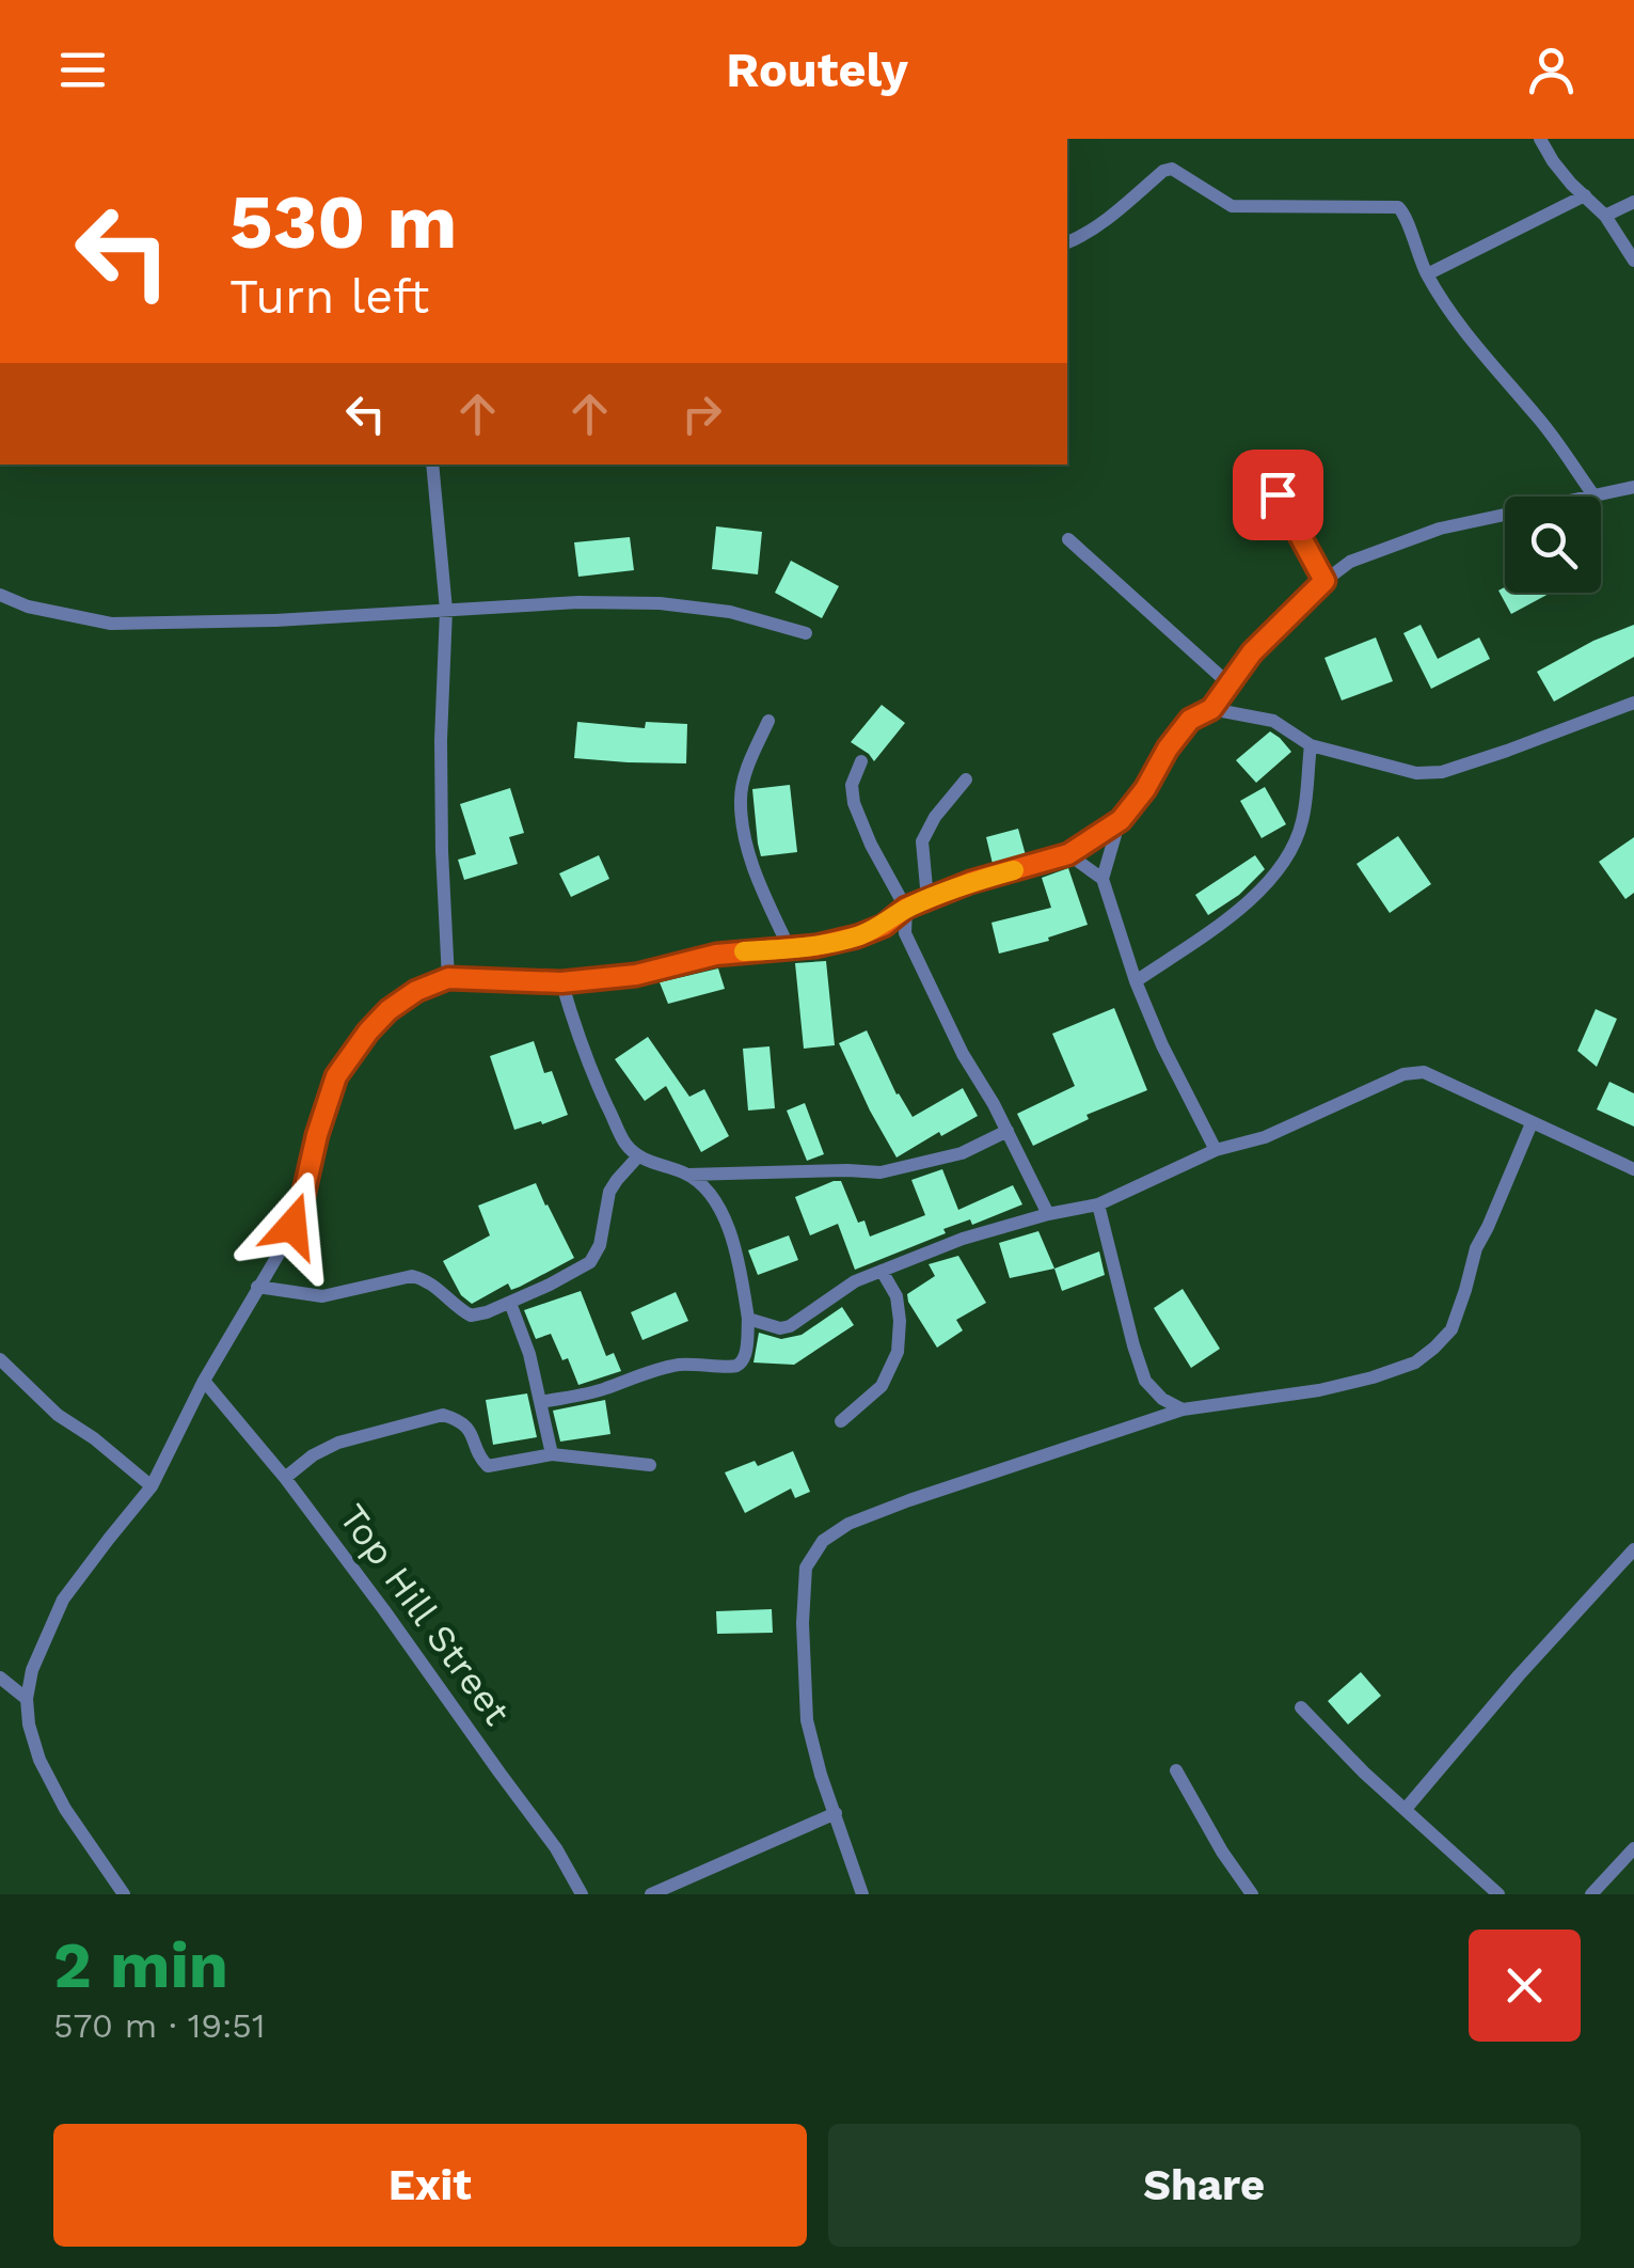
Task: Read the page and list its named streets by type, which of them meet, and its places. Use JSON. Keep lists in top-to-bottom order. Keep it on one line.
{"streets":{"street":["Top Hill Street"]},"page":{"header":"Routely","turn":["530 m","Turn left"],"heading":["2 min","570 m · 19:51"],"buttons":["Exit","Share"]}}
